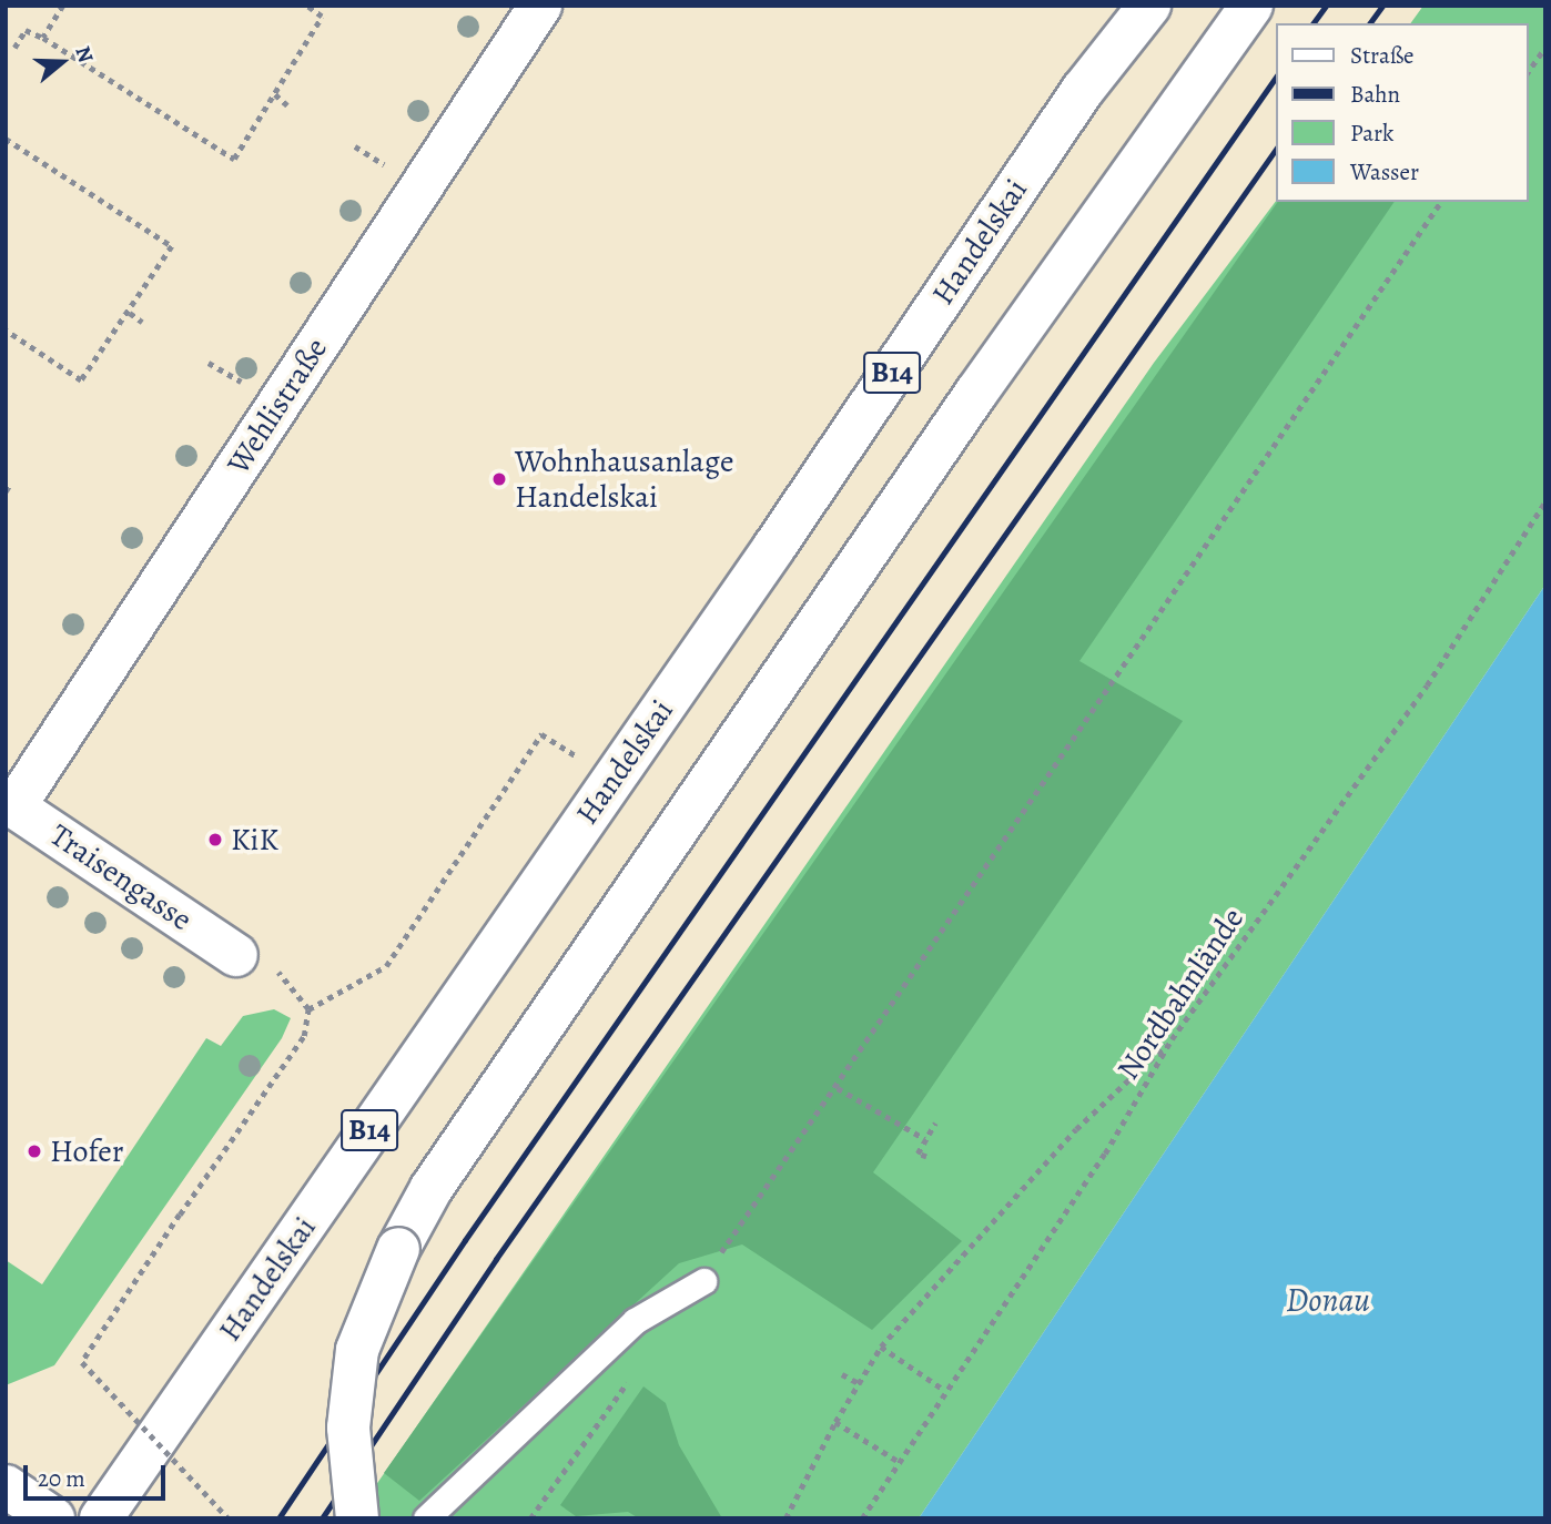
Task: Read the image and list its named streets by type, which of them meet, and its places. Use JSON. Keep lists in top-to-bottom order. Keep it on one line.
{"streets":{"main road":["Handelskai","B14","Wehlistraße","Traisengasse"],"path":["Nordbahnlände"]},"crossings":[["Wehlistraße","Traisengasse"]],"water":["Donau"],"places":["Wohnhausanlage Handelskai","KiK","Hofer"],"legend":["Straße","Bahn","Park","Wasser"],"scale_bar":"20 m","north":"right"}
